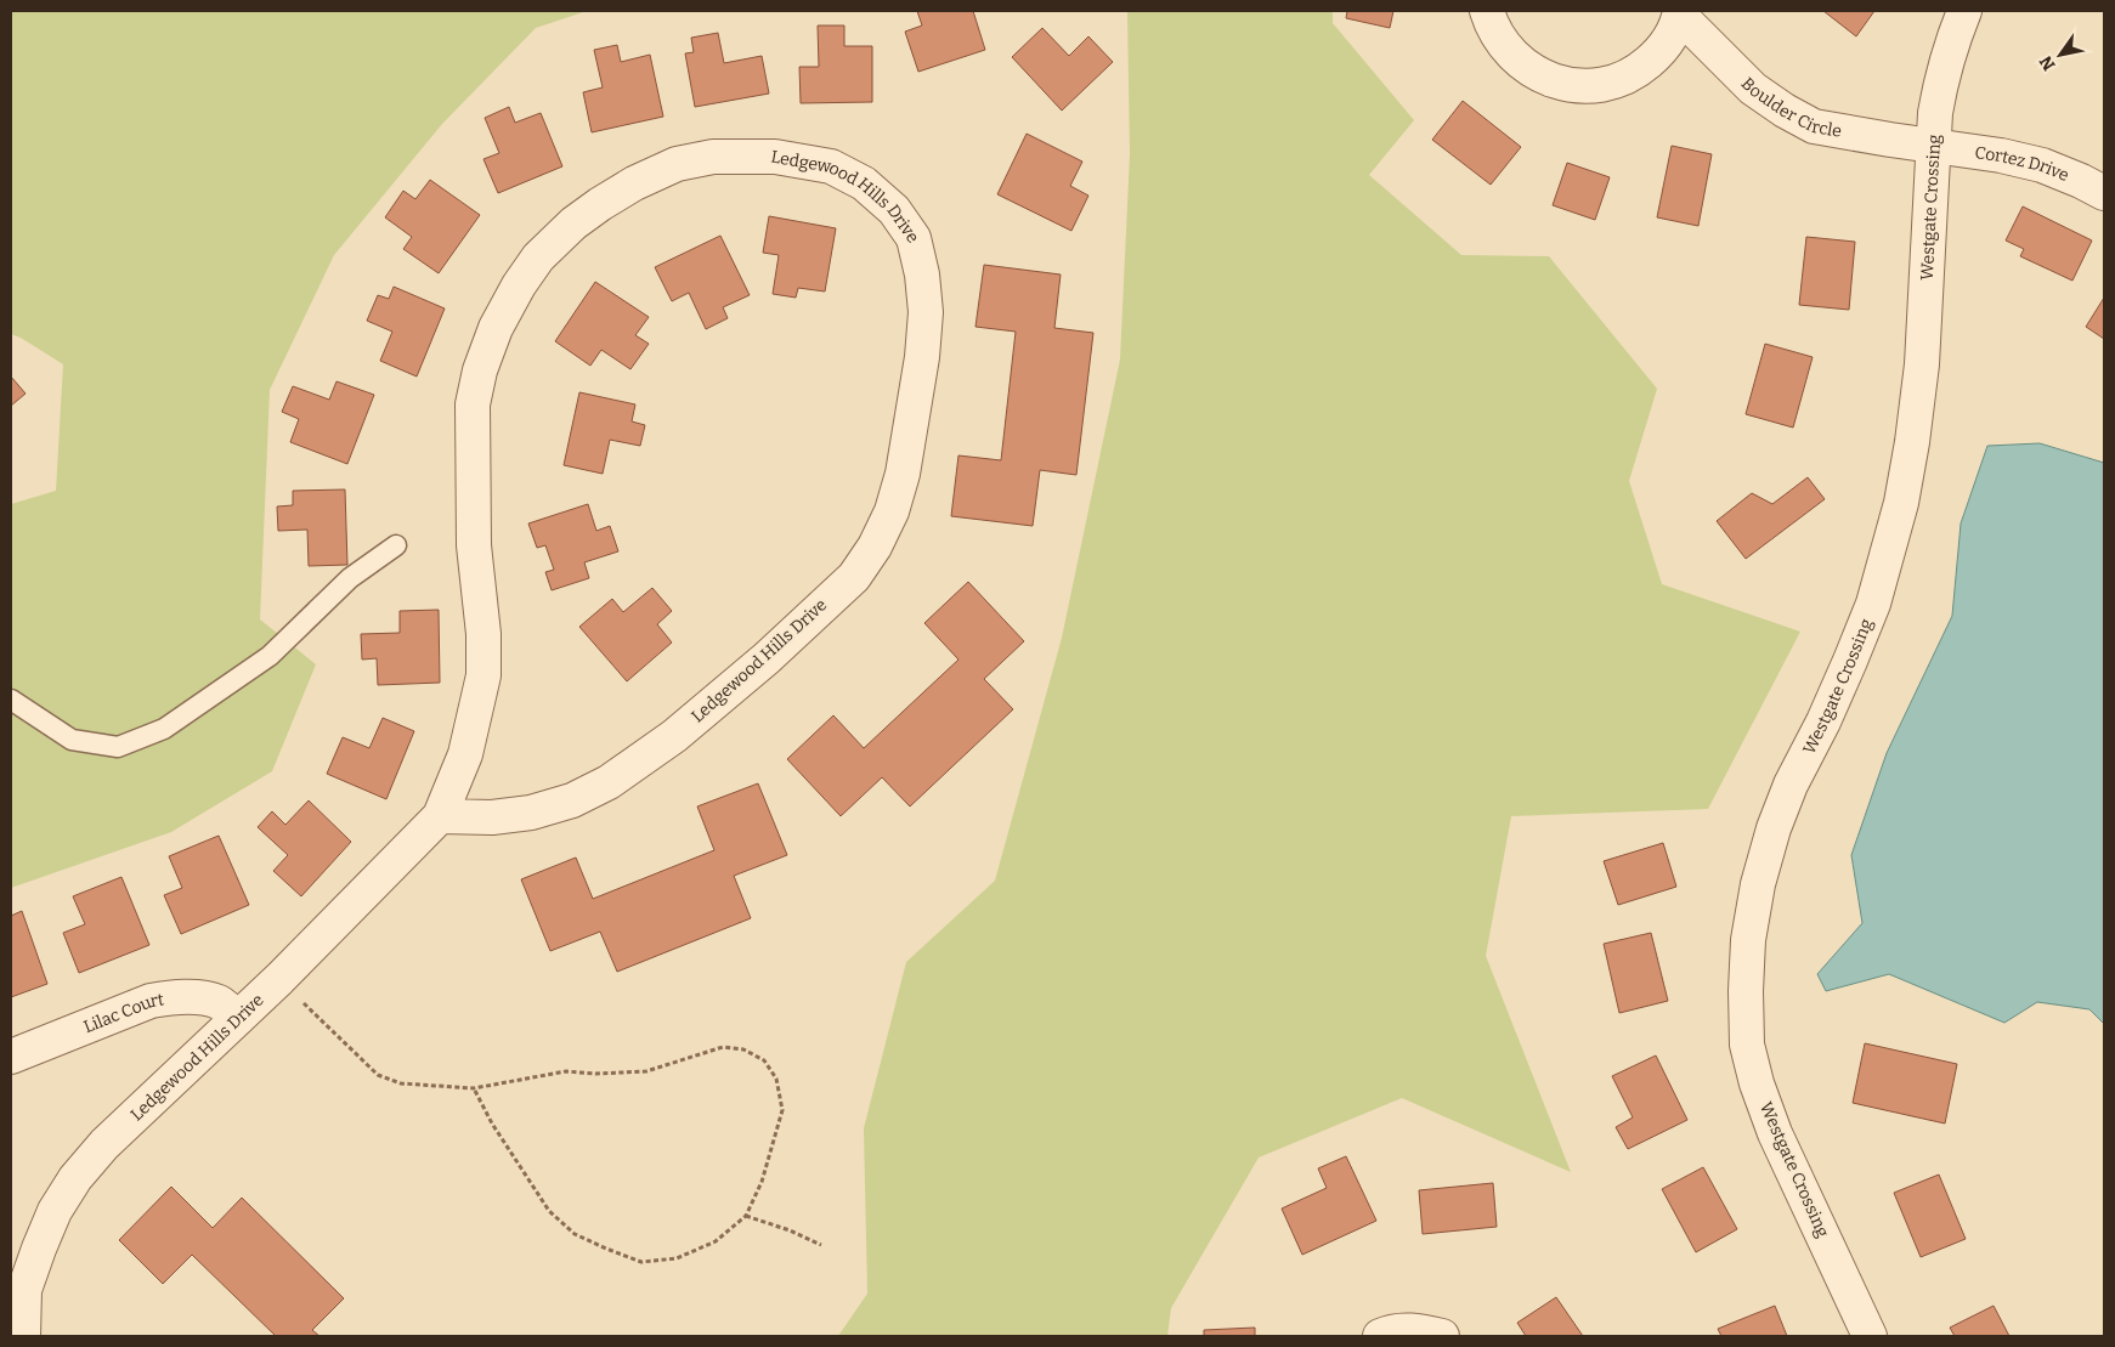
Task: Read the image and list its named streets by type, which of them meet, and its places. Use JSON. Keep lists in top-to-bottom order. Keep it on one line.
{"streets":{"street":["Boulder Circle","Cortez Drive","Ledgewood Hills Drive","Westgate Crossing","Lilac Court"]},"crossings":[["Boulder Circle","Cortez Drive"],["Boulder Circle","Westgate Crossing"],["Cortez Drive","Westgate Crossing"],["Ledgewood Hills Drive","Lilac Court"]],"north":"bottom left"}
